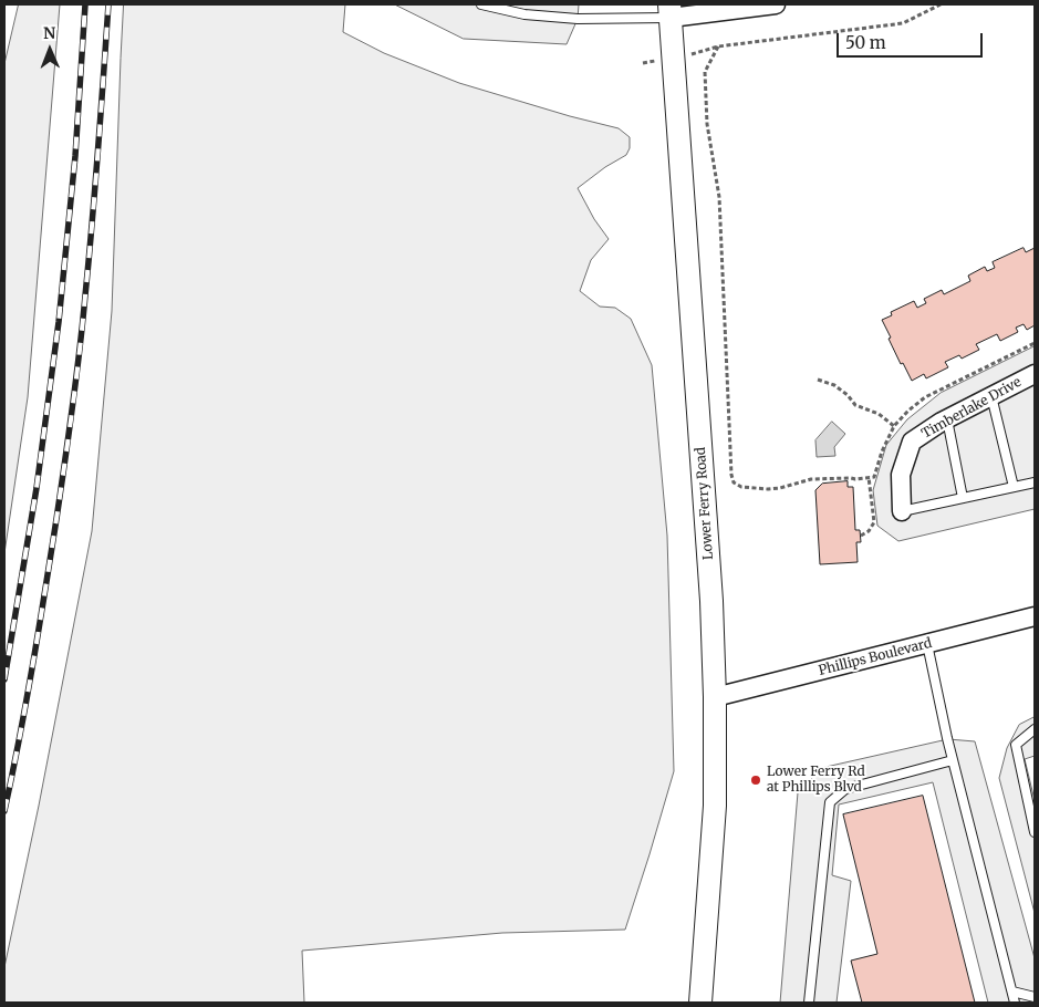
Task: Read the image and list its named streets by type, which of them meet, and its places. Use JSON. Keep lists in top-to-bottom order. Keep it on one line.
{"streets":{"street":["Timberlake Drive","Lower Ferry Road","Phillips Boulevard"]},"crossings":[["Lower Ferry Road","Phillips Boulevard"]],"places":["Lower Ferry Rd at Phillips Blvd"],"scale_bar":"50 m","north":"top"}
